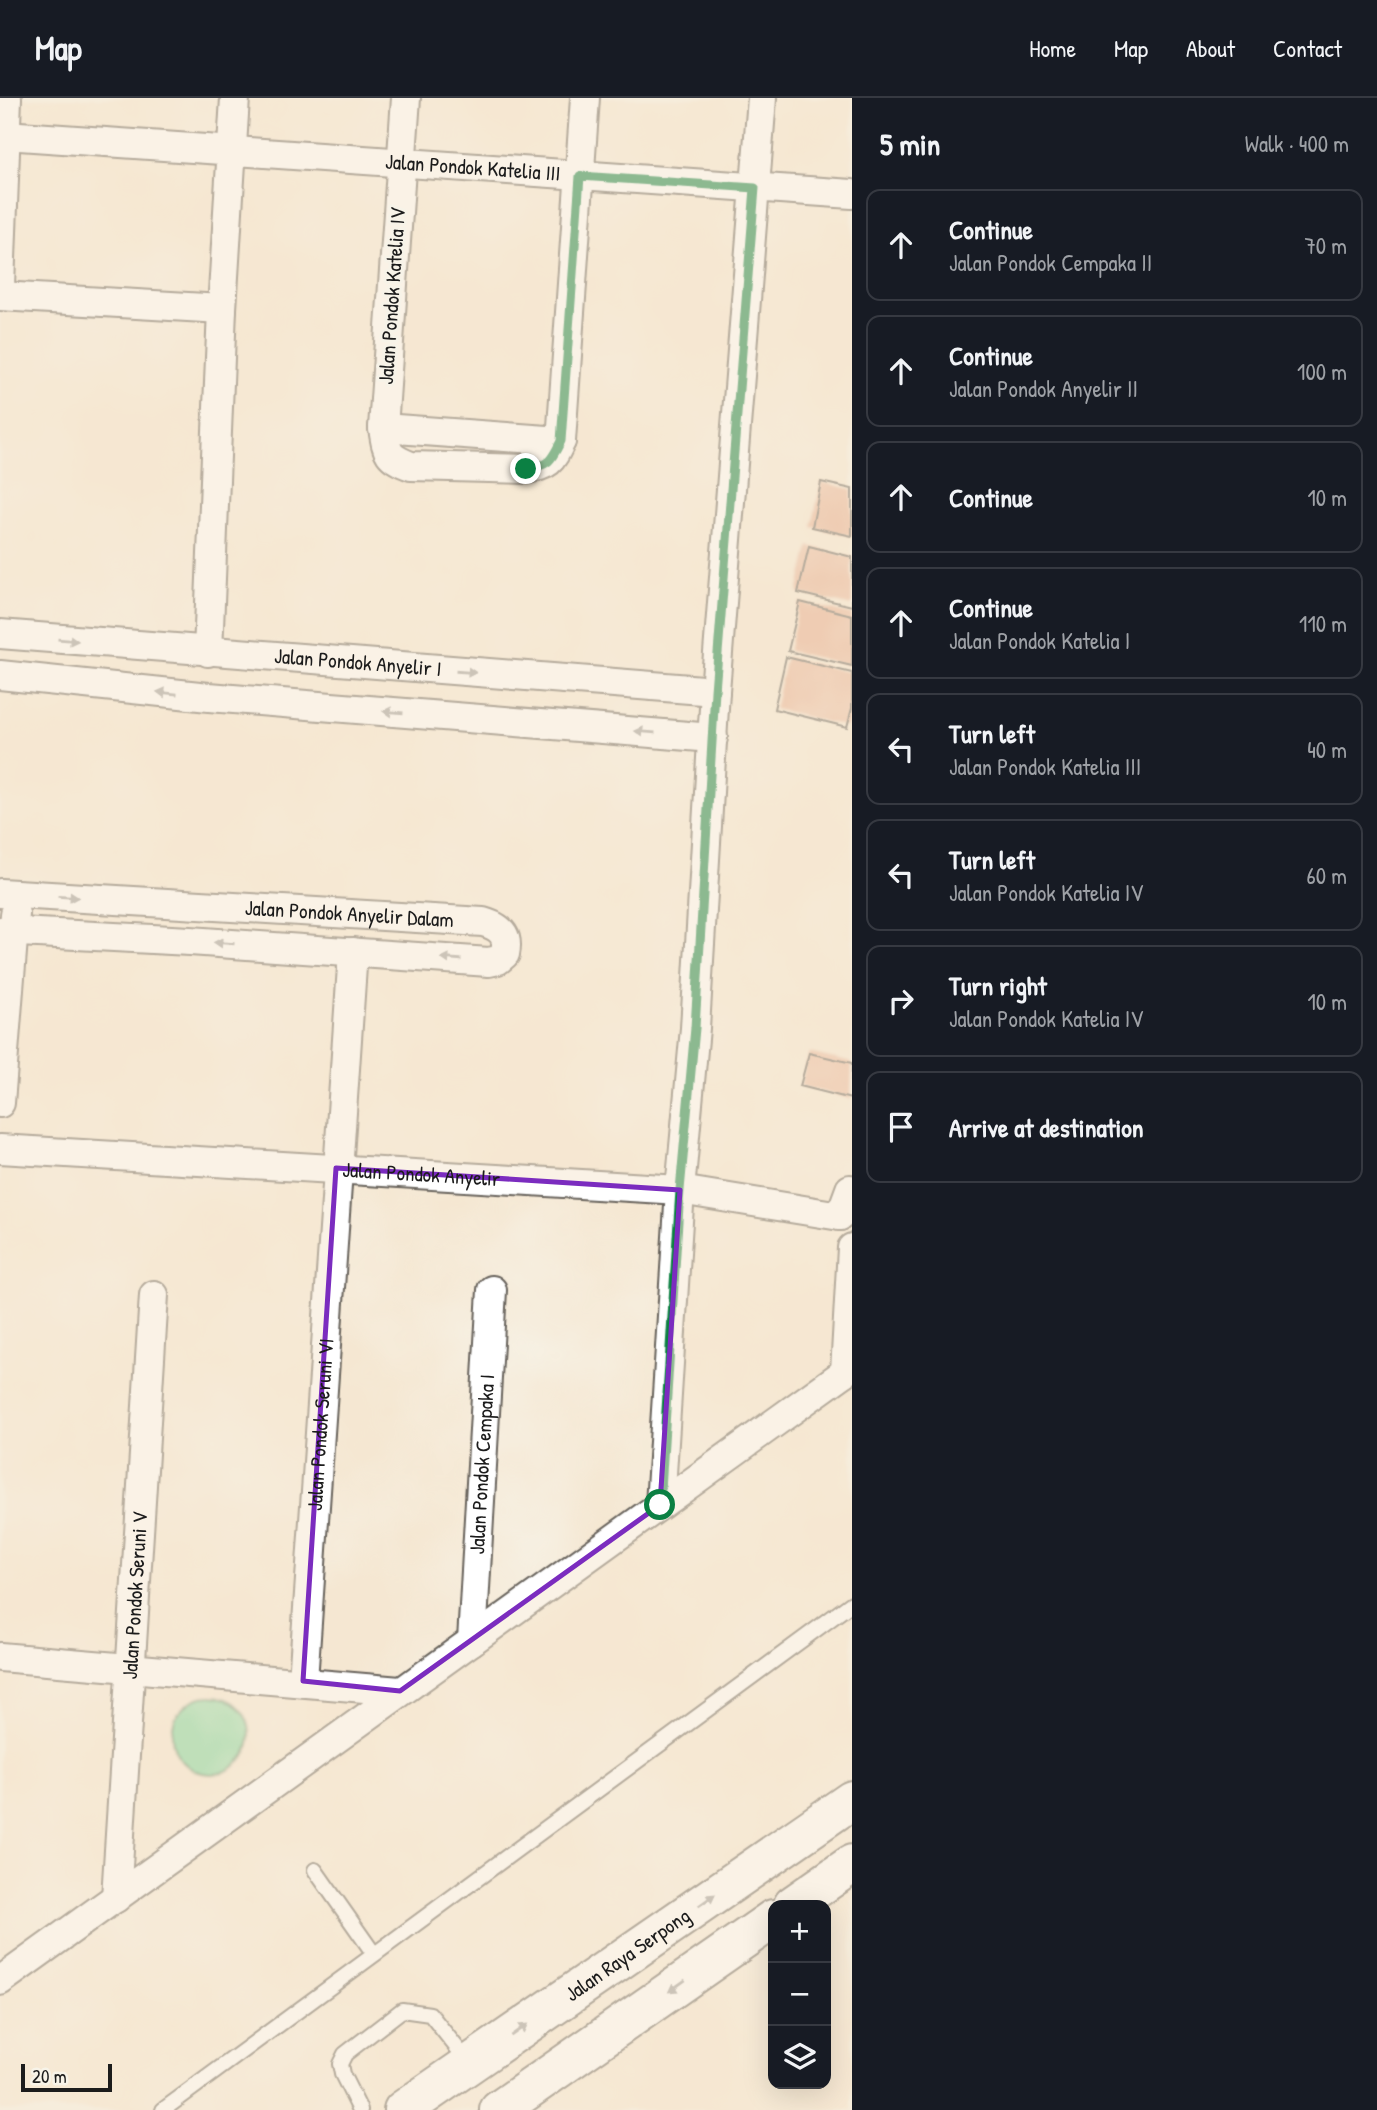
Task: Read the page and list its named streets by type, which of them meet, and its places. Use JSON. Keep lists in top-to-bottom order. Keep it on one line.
{"streets":{"main road":["Jalan Raya Serpong"],"street":["Jalan Pondok Katelia III","Jalan Pondok Katelia IV","Jalan Pondok Anyelir I","Jalan Pondok Anyelir Dalam","Jalan Pondok Anyelir","Jalan Pondok Seruni VI","Jalan Pondok Cempaka I","Jalan Pondok Seruni V"]},"crossings":[["Jalan Pondok Katelia III","Jalan Pondok Katelia IV"],["Jalan Pondok Anyelir Dalam","Jalan Pondok Anyelir"],["Jalan Pondok Anyelir Dalam","Jalan Pondok Seruni VI"],["Jalan Pondok Anyelir","Jalan Pondok Seruni VI"]],"scale_bar":"20 m","page":{"header":"Map","nav":["Home","Map","About","Contact"],"heading":["5 min","Walk · 400 m"],"list":[["Continue","Jalan Pondok Cempaka II","70 m"],["Continue","Jalan Pondok Anyelir II","100 m"],["Continue","10 m"],["Continue","Jalan Pondok Katelia I","110 m"],["Turn left","Jalan Pondok Katelia III","40 m"],["Turn left","Jalan Pondok Katelia IV","60 m"],["Turn right","Jalan Pondok Katelia IV","10 m"],"Arrive at destination"],"map_buttons":["+","−"],"scale":"20 m"}}
